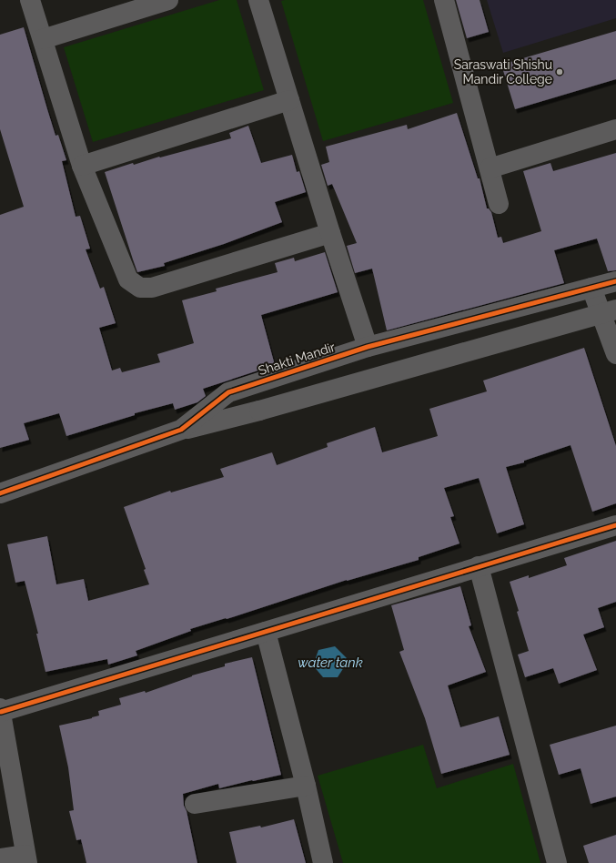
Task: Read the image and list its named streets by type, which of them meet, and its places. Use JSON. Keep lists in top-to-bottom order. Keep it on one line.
{"streets":{"street":["Shakti Mandir"]},"water":["water tank"],"places":["Saraswati Shishu Mandir College"]}
